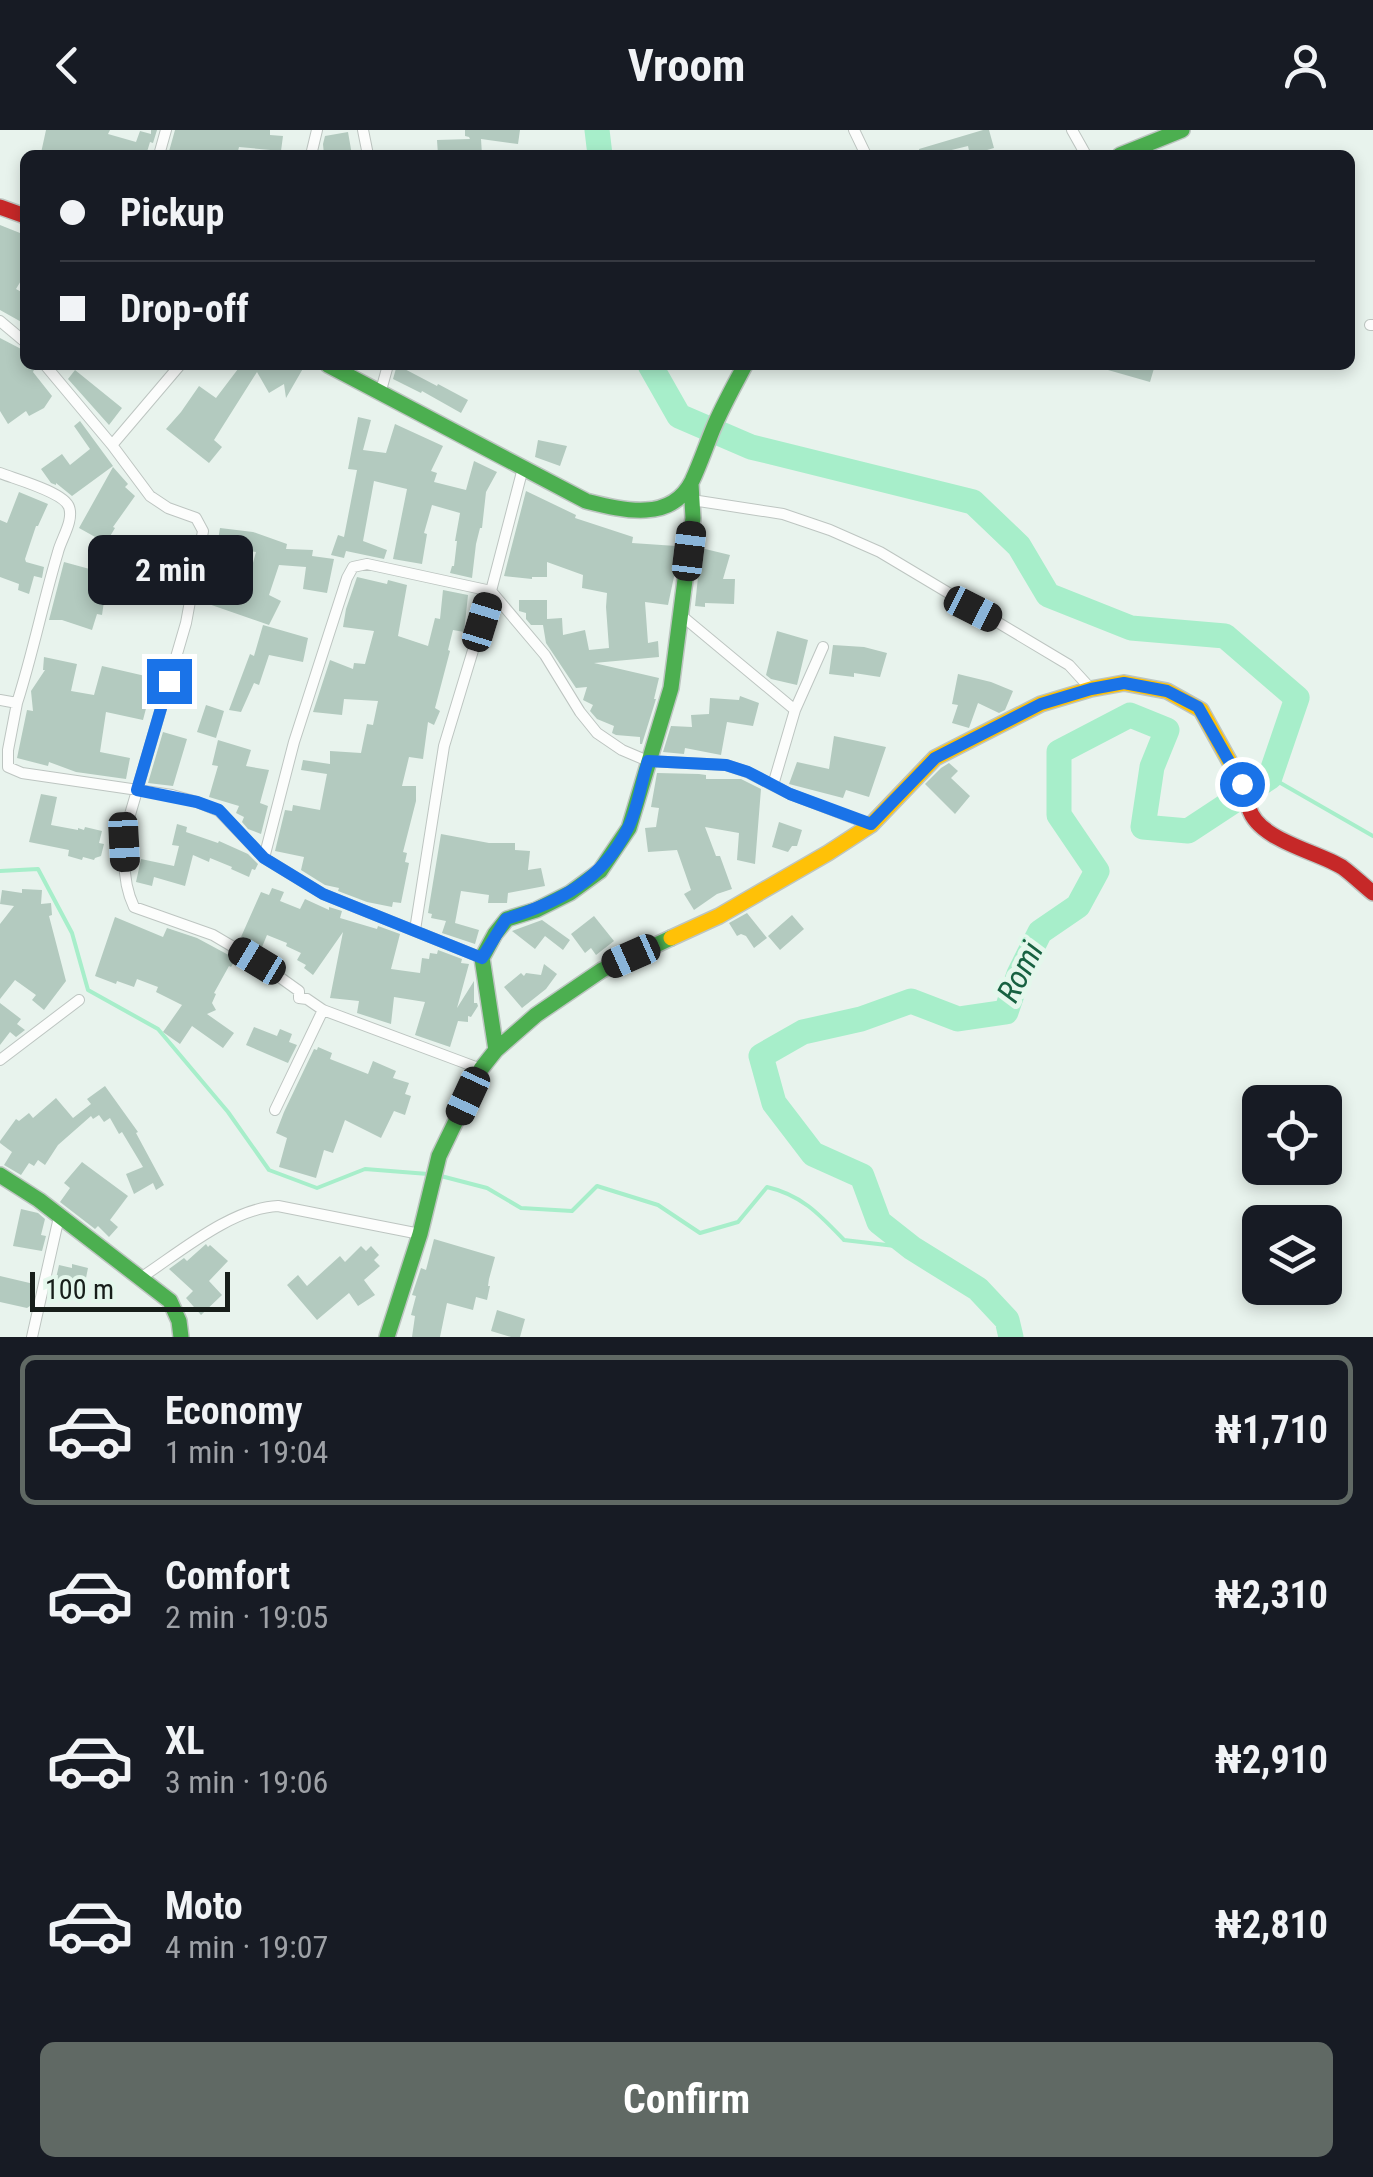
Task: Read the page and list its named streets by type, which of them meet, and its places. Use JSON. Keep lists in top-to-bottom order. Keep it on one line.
{"water":["Romi"],"scale_bar":"100 m","page":{"header":"Vroom","banner":["Pickup","Drop-off"],"bubble":"2 min","scale":"100 m","list":[{"name":"Economy","note":"1 min · 19:04","value":"₦1,710"},{"name":"Comfort","note":"2 min · 19:05","value":"₦2,310"},{"name":"XL","note":"3 min · 19:06","value":"₦2,910"},{"name":"Moto","note":"4 min · 19:07","value":"₦2,810"}],"buttons":"Confirm"}}
